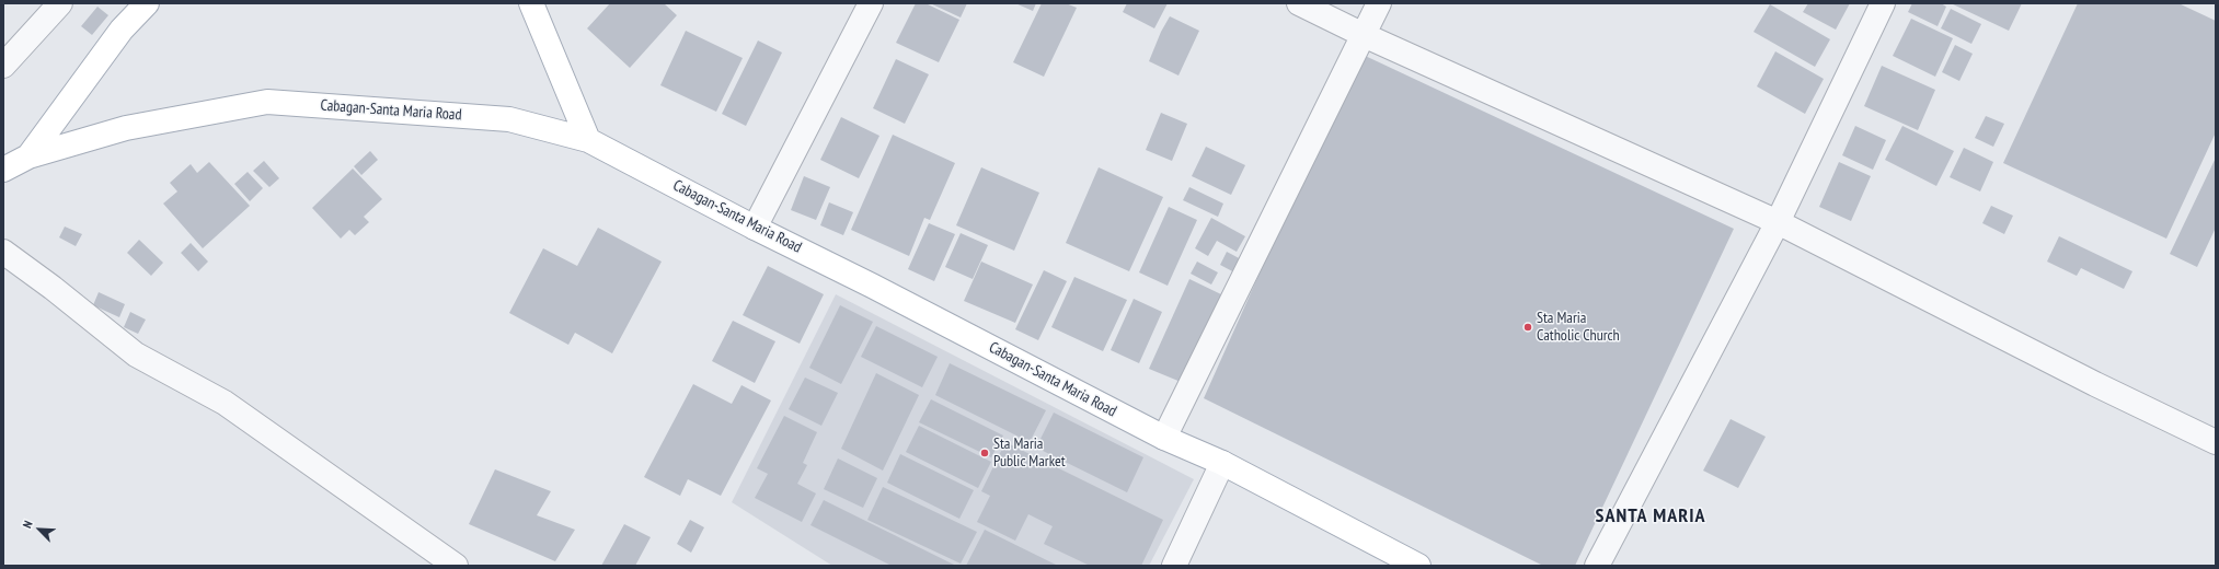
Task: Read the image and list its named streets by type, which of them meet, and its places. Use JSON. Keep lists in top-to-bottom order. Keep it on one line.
{"streets":{"main road":["Cabagan-Santa Maria Road"]},"districts":["SANTA MARIA"],"places":["Sta Maria Catholic Church","Sta Maria Public Market"],"north":"top left"}
